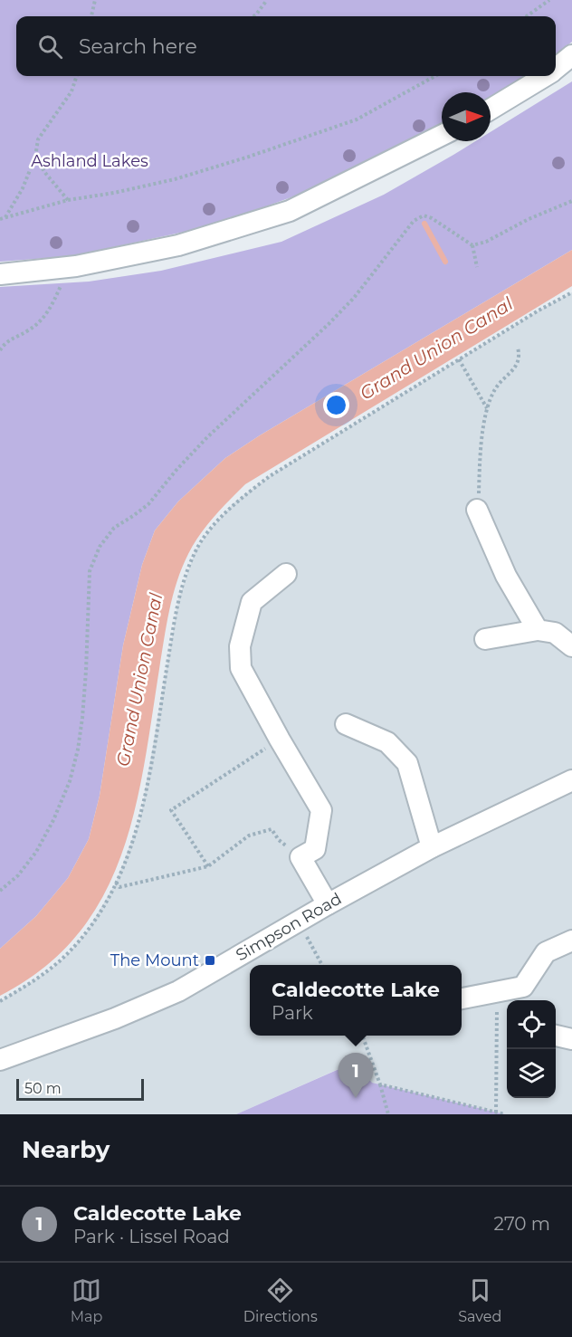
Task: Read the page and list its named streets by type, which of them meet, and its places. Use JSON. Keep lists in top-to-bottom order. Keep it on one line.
{"streets":{"street":["Simpson Road"]},"water":["Grand Union Canal"],"parks":["Ashland Lakes"],"places":{"transit":["The Mount"]},"scale_bar":"50 m","north":"right","page":{"search":"Search here","popup":["Caldecotte Lake","Park"],"pins":"1","scale":"50 m","heading":"Nearby","list":[{"mark":"1","name":"Caldecotte Lake","note":"Park · Lissel Road","value":"270 m"}],"nav":["Map","Directions","Saved"]}}
